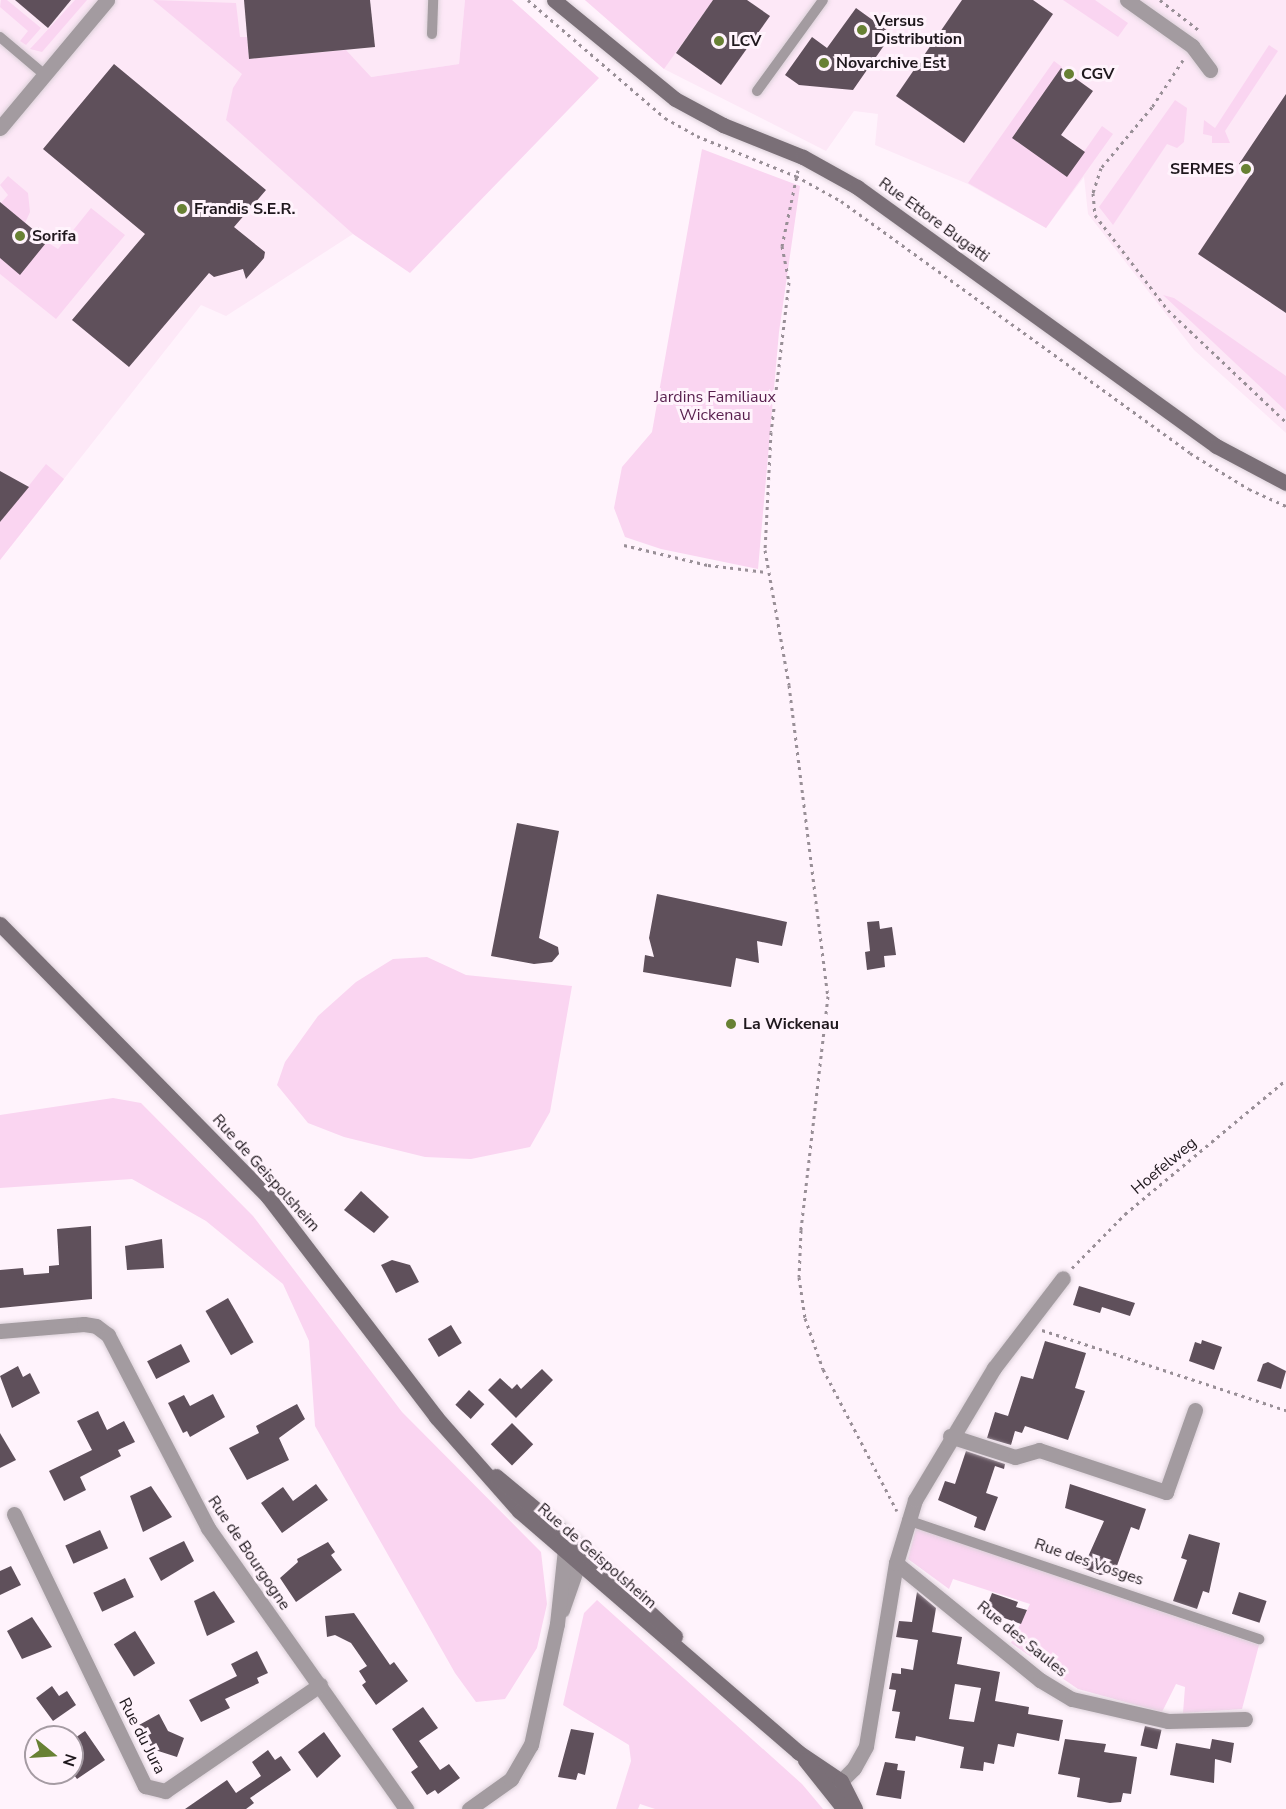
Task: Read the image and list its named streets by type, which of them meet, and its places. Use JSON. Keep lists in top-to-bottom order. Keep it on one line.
{"streets":{"main road":["Rue Ettore Bugatti","Rue de Geispolsheim"],"street":["Rue de Bourgogne","Rue des Saules","Rue du Jura"],"lane":["Rue des Vosges"],"path":["Hoefelweg"]},"crossings":[["Rue de Bourgogne","Rue du Jura"]],"parks":["Jardins Familiaux Wickenau"],"places":["Versus Distribution","LCV","Novarchive Est","CGV","SERMES","Frandis S.E.R.","Sorifa","La Wickenau"],"north":"right"}
